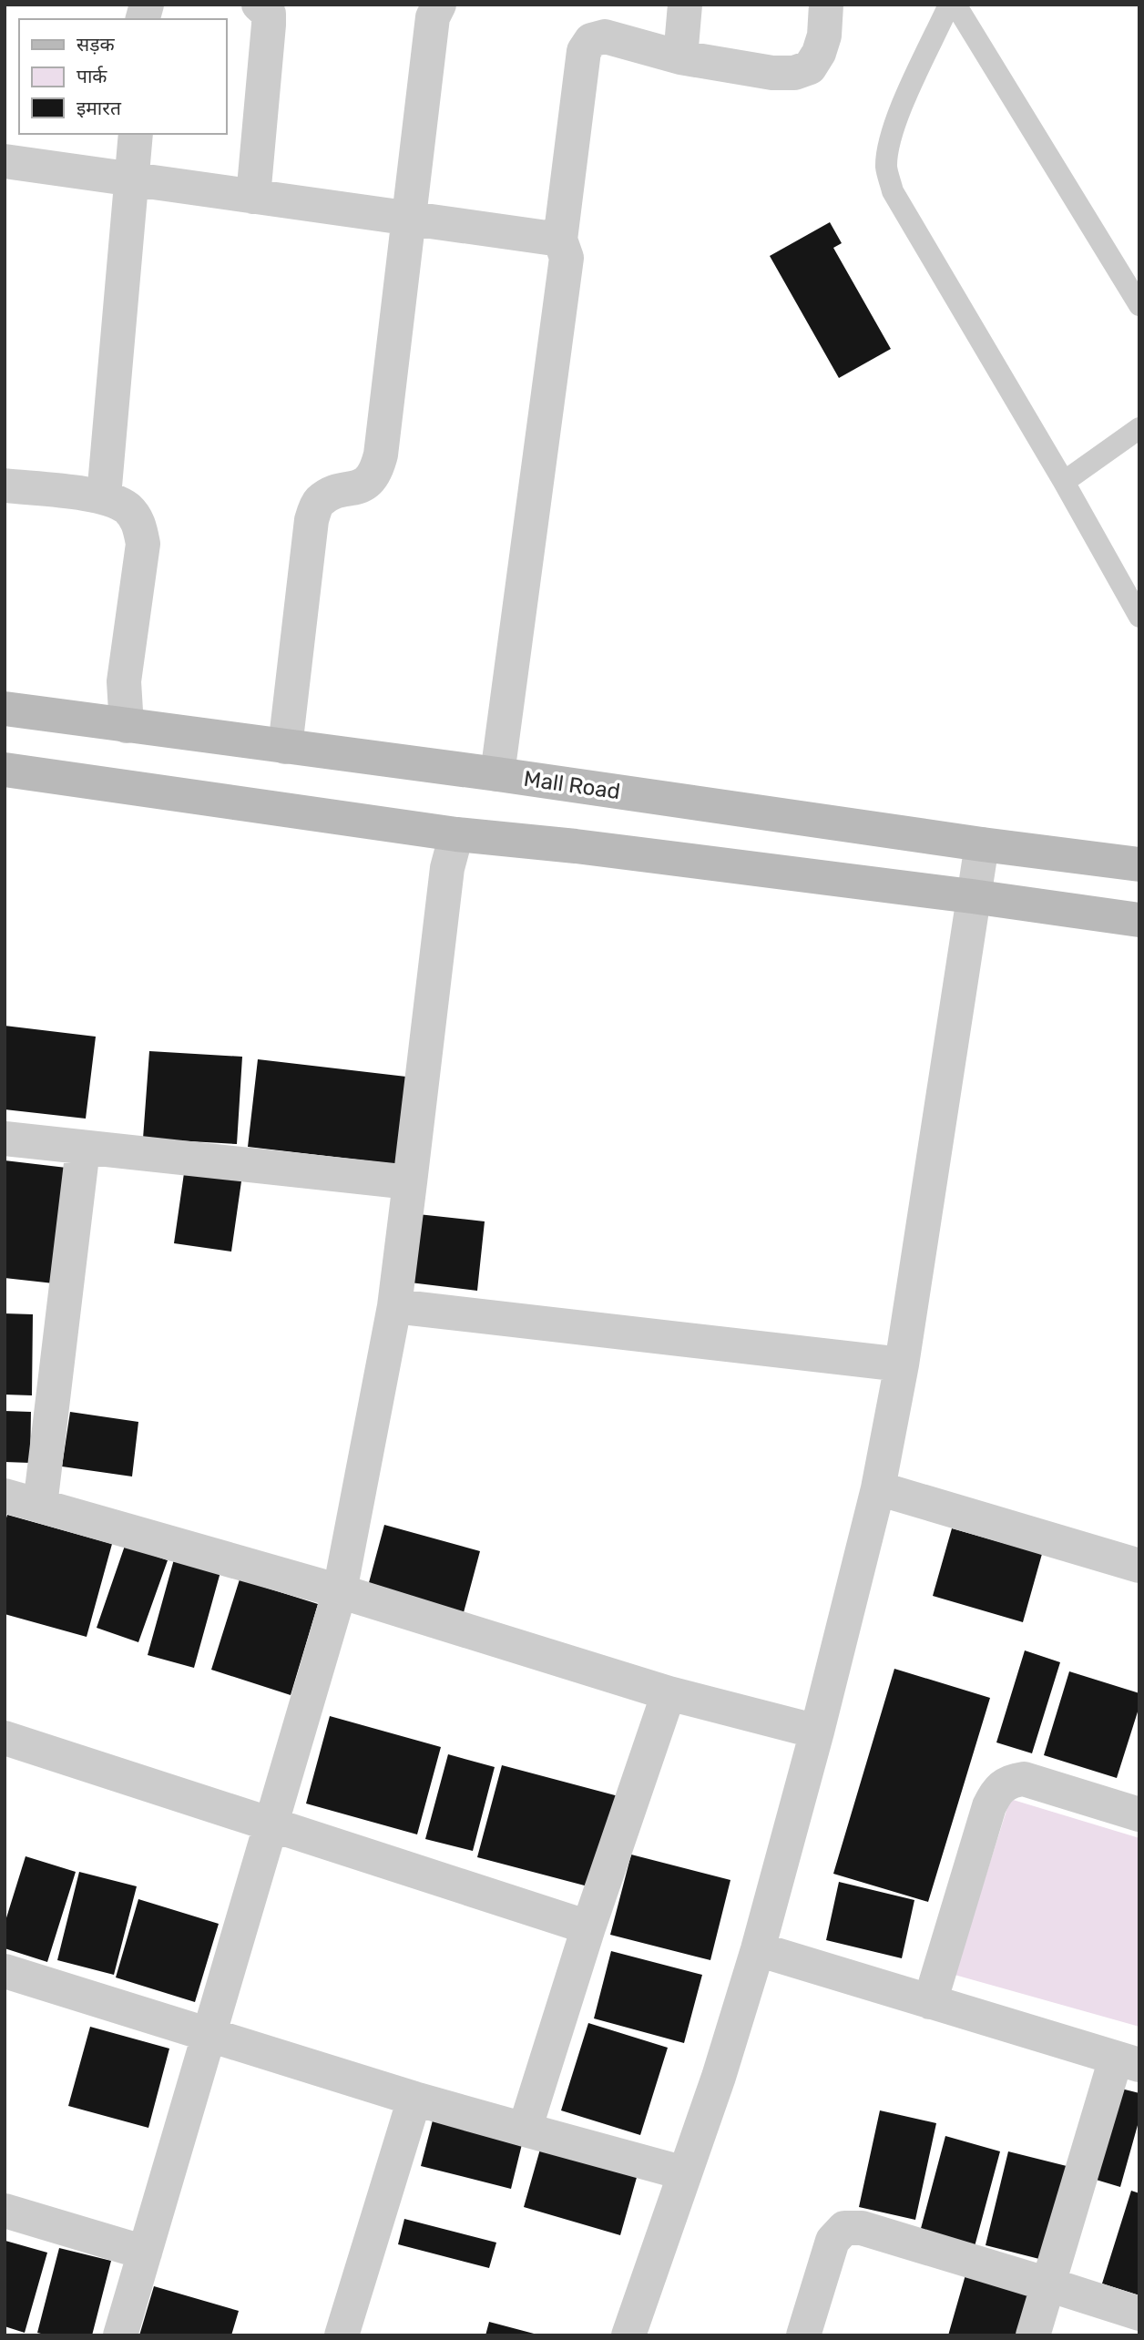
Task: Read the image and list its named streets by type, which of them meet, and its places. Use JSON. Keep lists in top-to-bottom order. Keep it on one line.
{"streets":{"street":["Mall Road"]},"legend":["सड़क","पार्क","इमारत"]}
